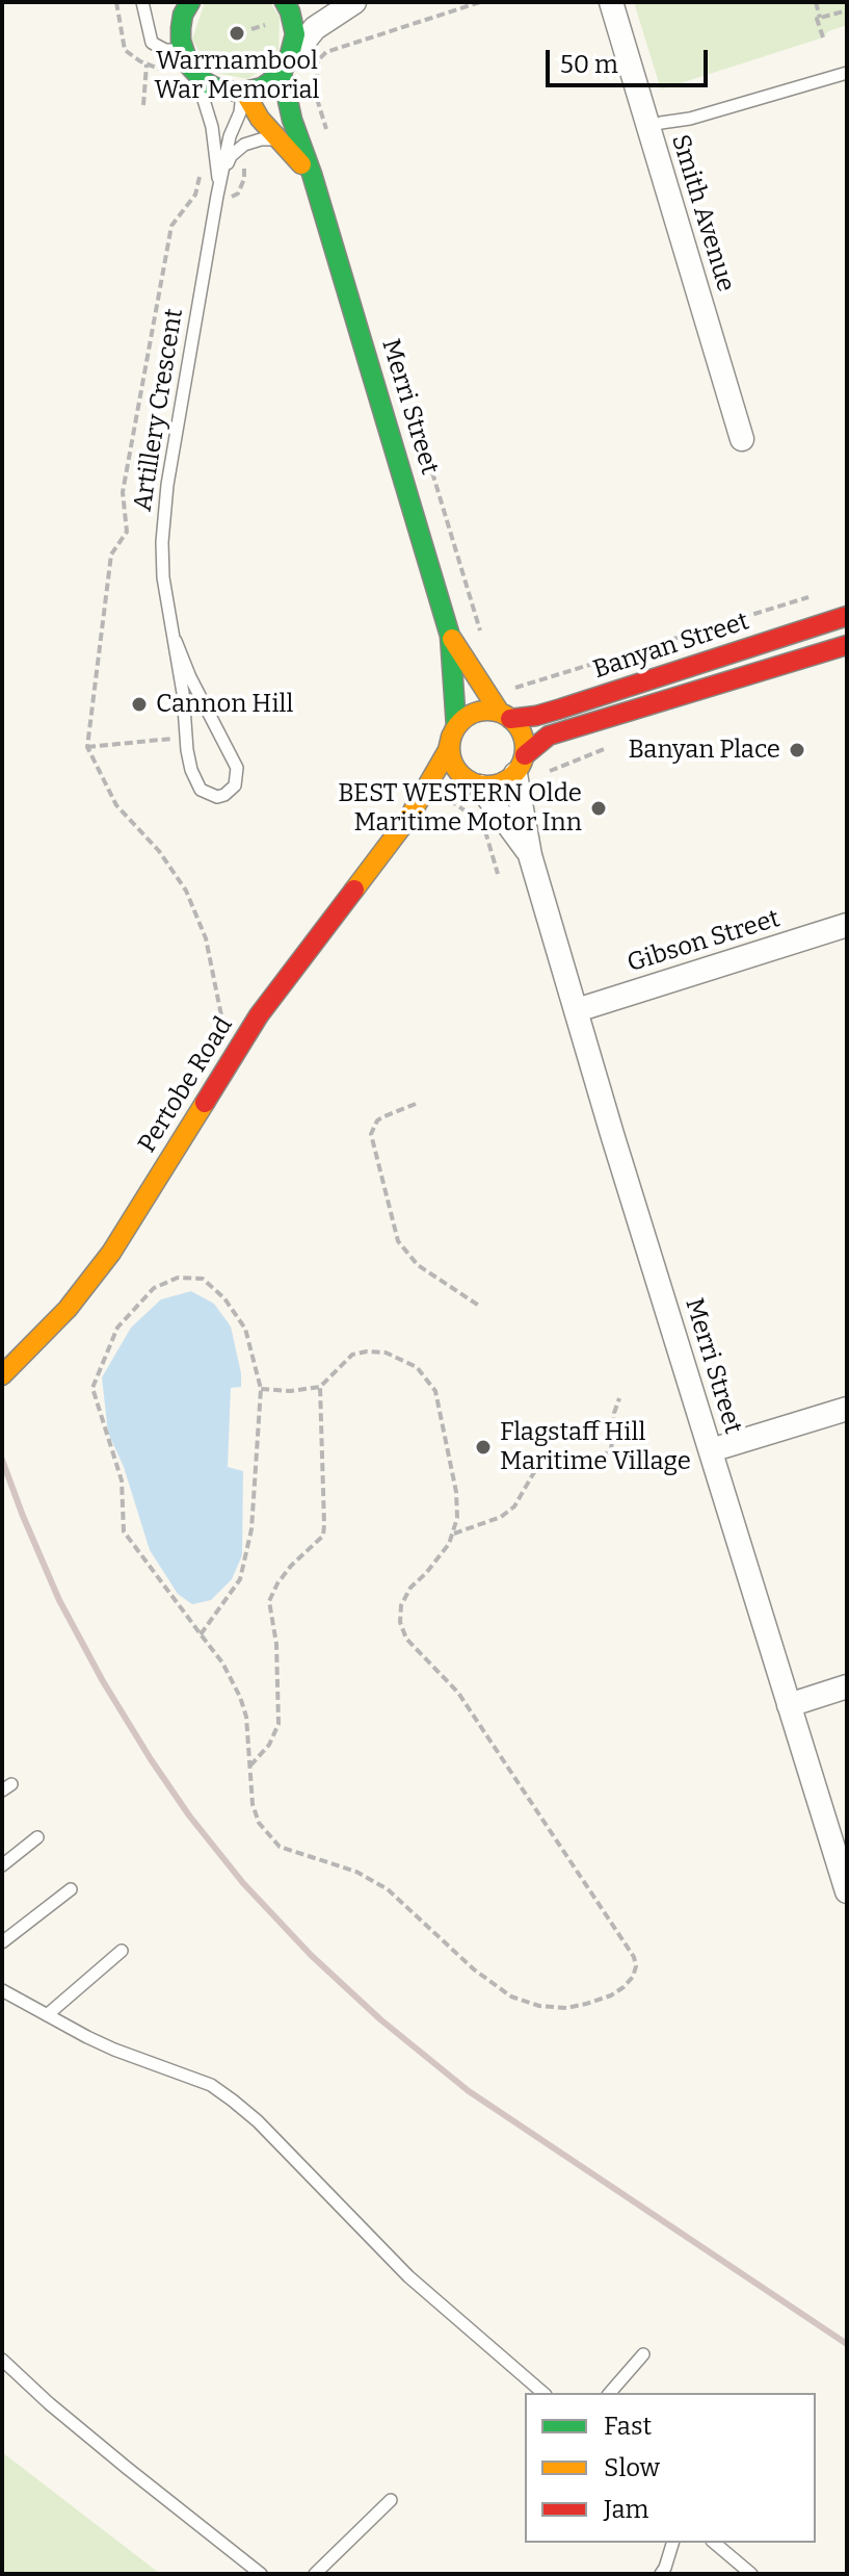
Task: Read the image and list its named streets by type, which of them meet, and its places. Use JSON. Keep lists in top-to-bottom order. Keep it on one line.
{"streets":{"street":["Smith Avenue","Merri Street","Banyan Street","Gibson Street","Pertobe Road"],"lane":["Artillery Crescent"]},"crossings":[["Merri Street","Artillery Crescent"],["Merri Street","Banyan Street"],["Merri Street","Gibson Street"],["Merri Street","Pertobe Road"],["Banyan Street","Pertobe Road"]],"places":["Warrnambool War Memorial","Cannon Hill","Banyan Place","BEST WESTERN Olde Maritime Motor Inn","Flagstaff Hill Maritime Village"],"legend":["Fast","Slow","Jam"],"scale_bar":"50 m"}
